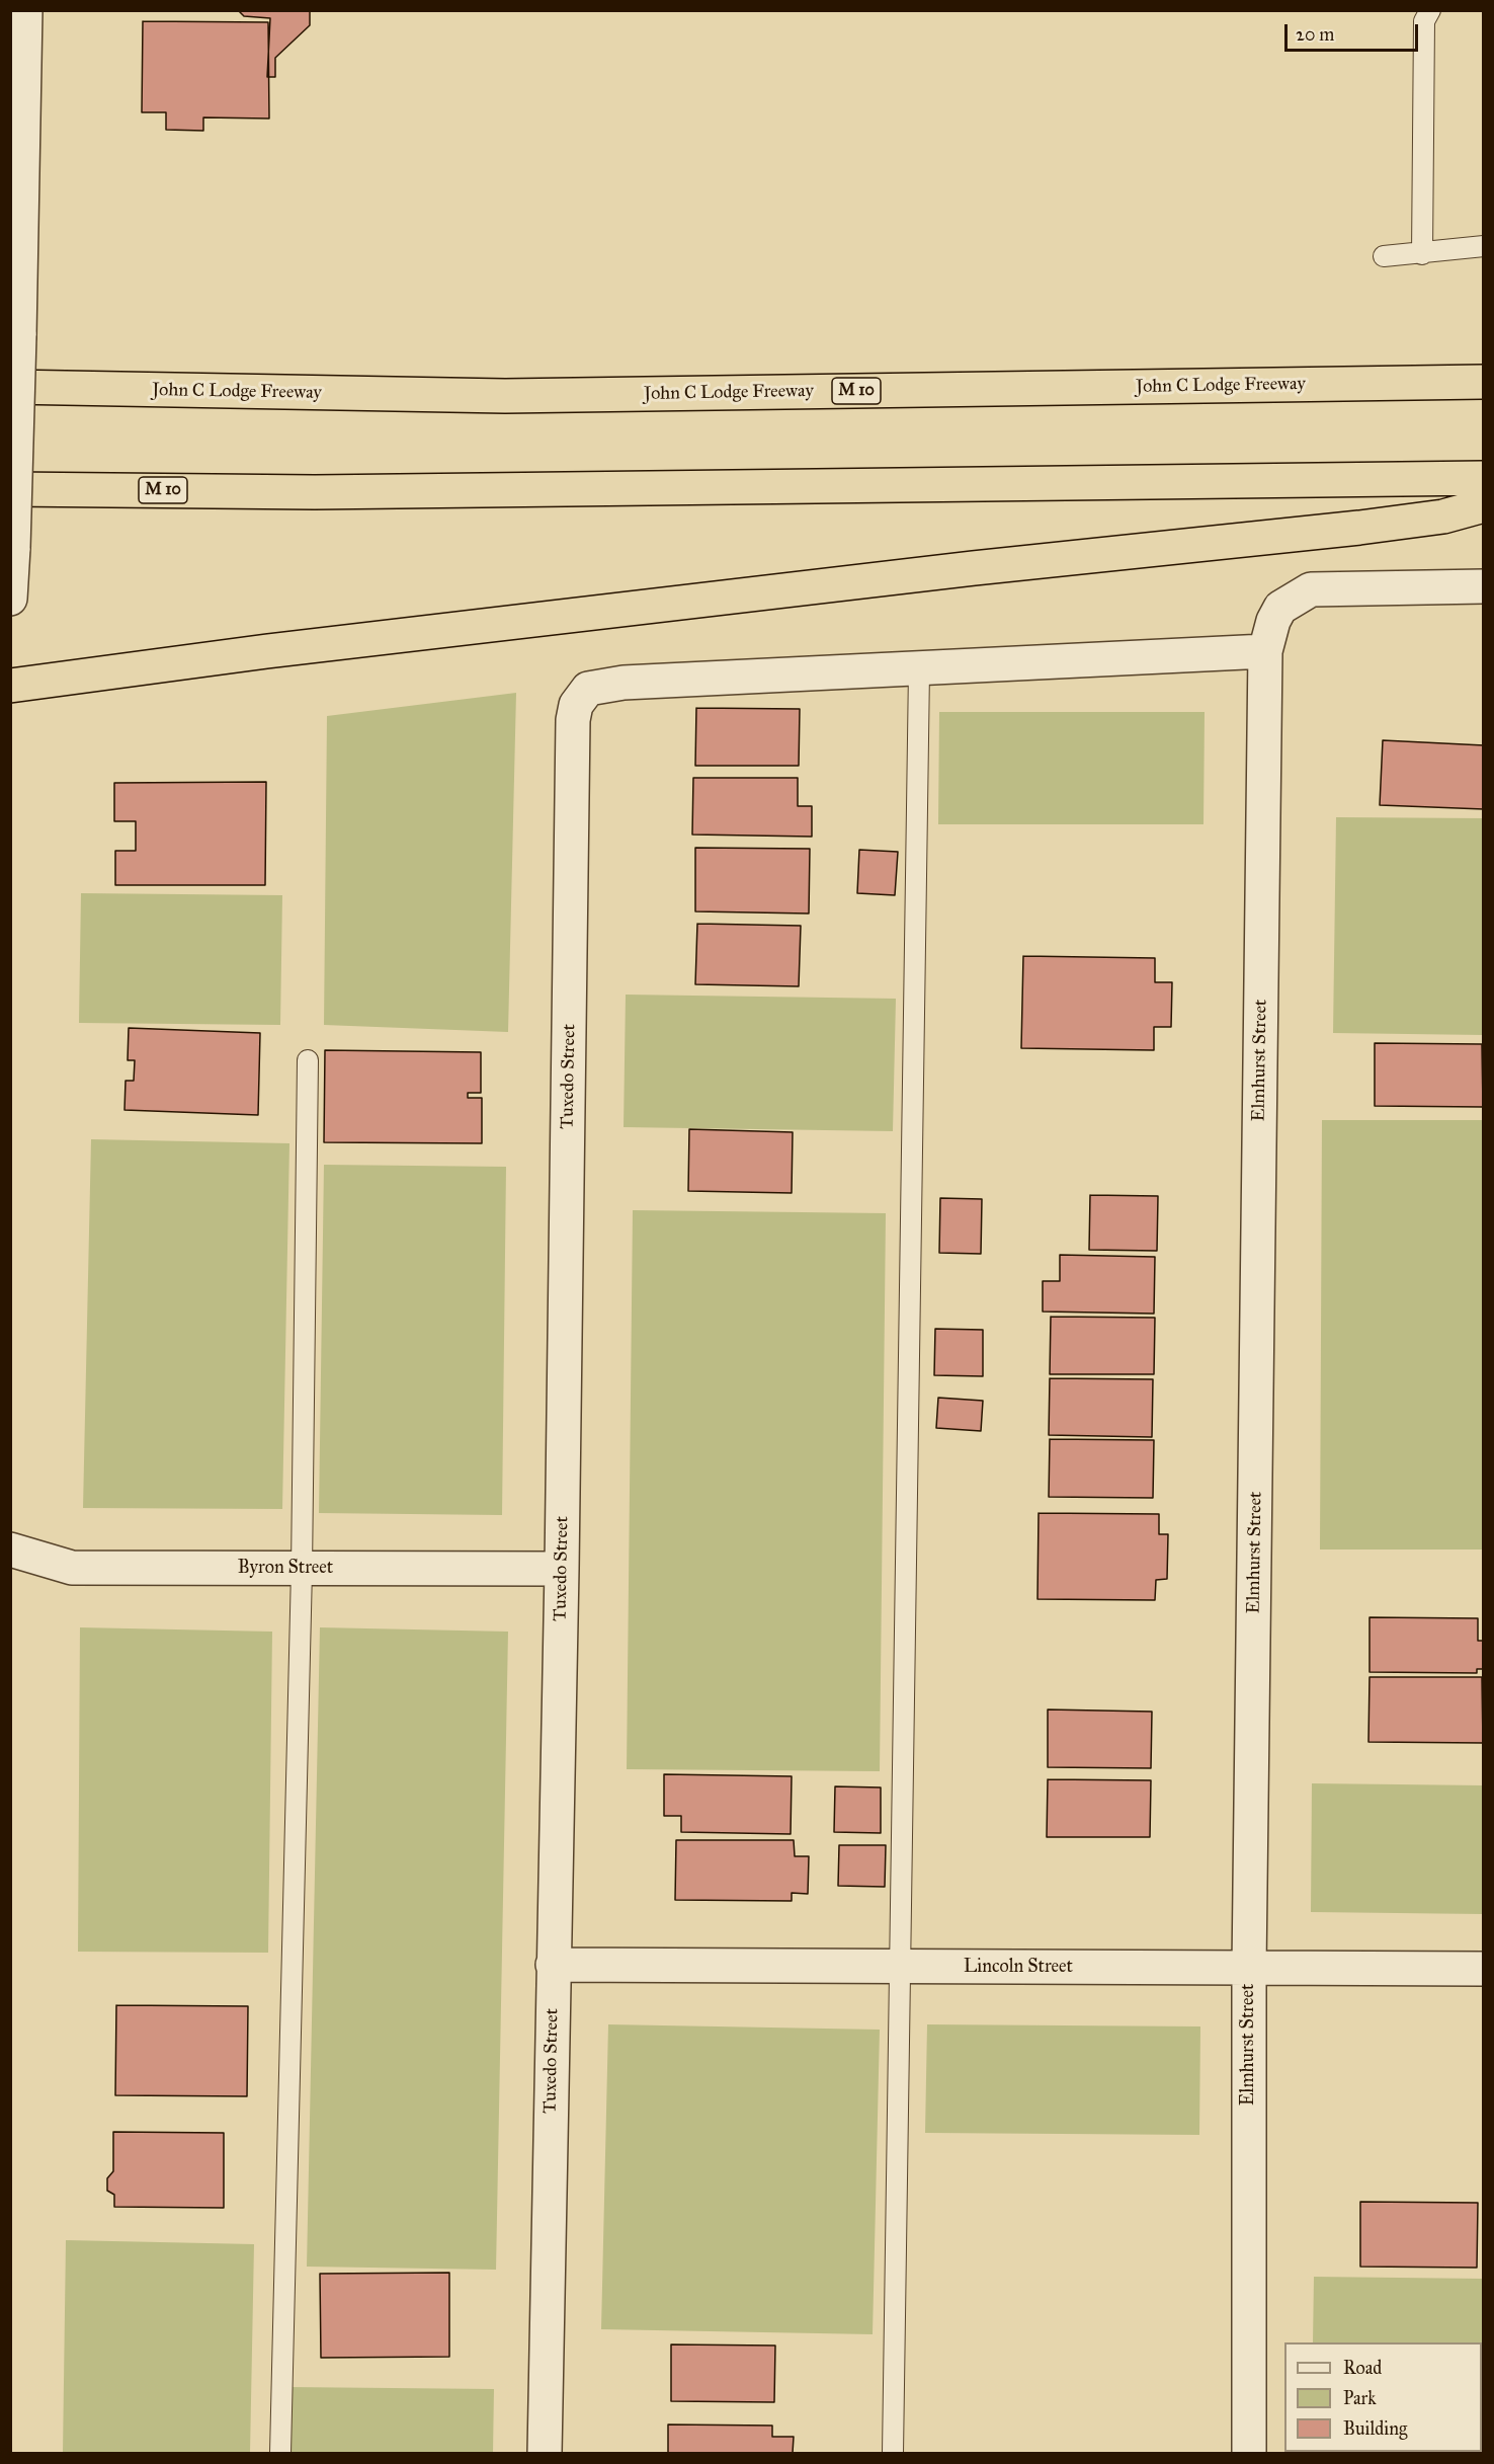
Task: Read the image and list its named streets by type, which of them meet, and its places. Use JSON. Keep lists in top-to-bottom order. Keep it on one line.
{"streets":{"highway":["John C Lodge Freeway","M 10"],"street":["Elmhurst Street","Tuxedo Street","Byron Street","Lincoln Street"]},"crossings":[["Elmhurst Street","Lincoln Street"],["Tuxedo Street","Byron Street"],["Tuxedo Street","Lincoln Street"]],"legend":["Road","Park","Building"],"scale_bar":"20 m"}
